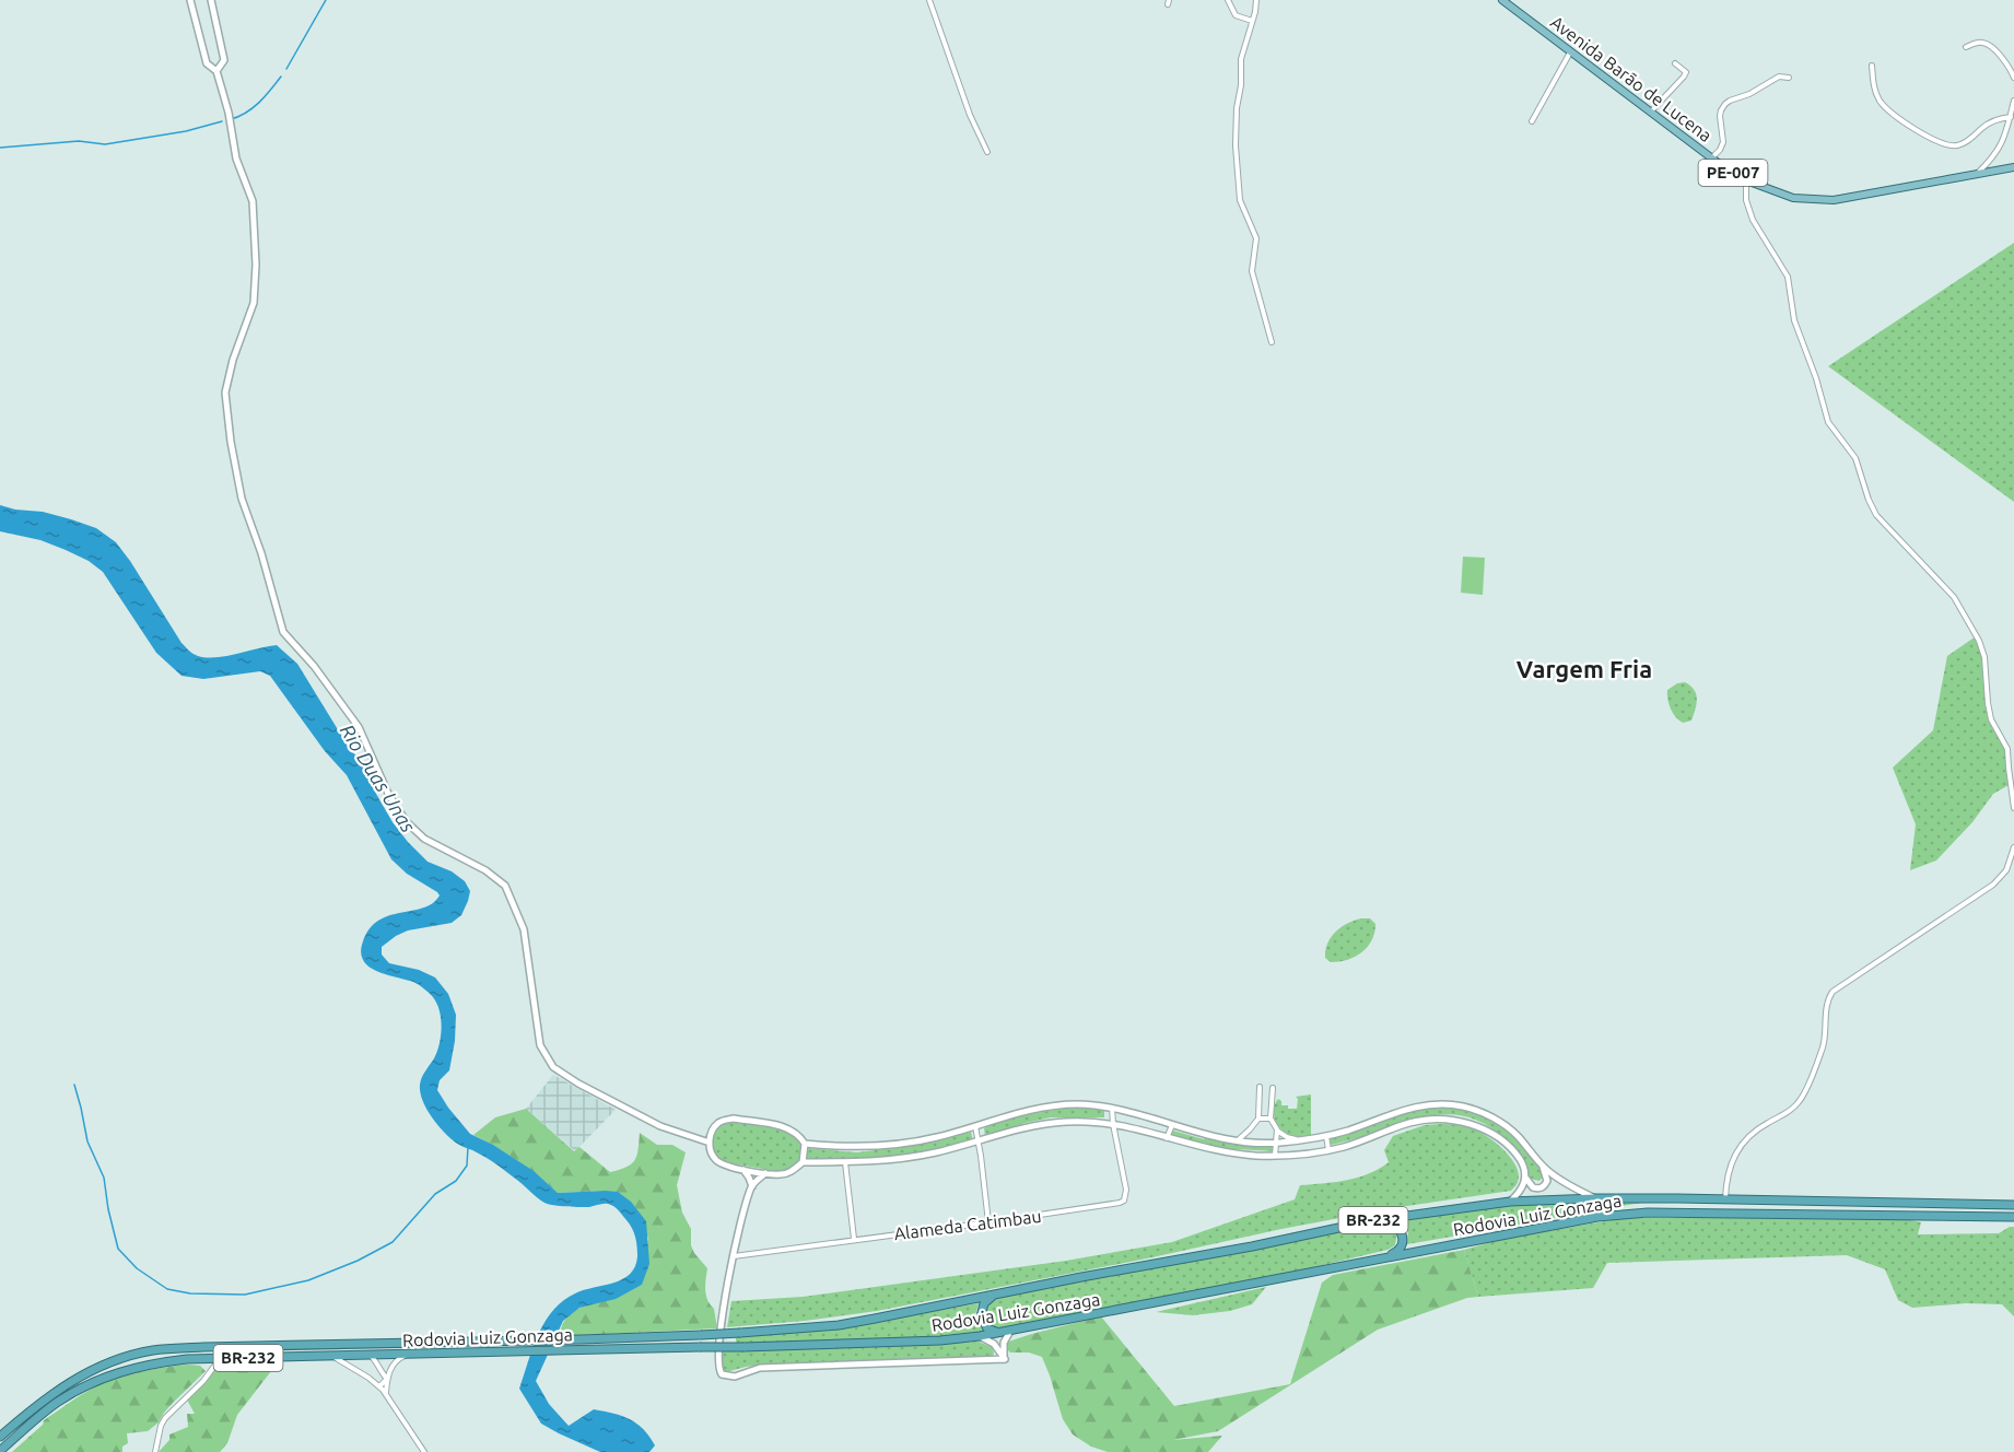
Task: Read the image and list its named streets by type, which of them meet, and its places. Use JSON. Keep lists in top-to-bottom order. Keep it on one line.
{"streets":{"highway":["Rodovia Luiz Gonzaga","BR-232"],"main road":["Avenida Barão de Lucena","PE-007"],"street":["Alameda Catimbau"]},"districts":["Vargem Fria"],"water":["Rio Duas Unas"]}
